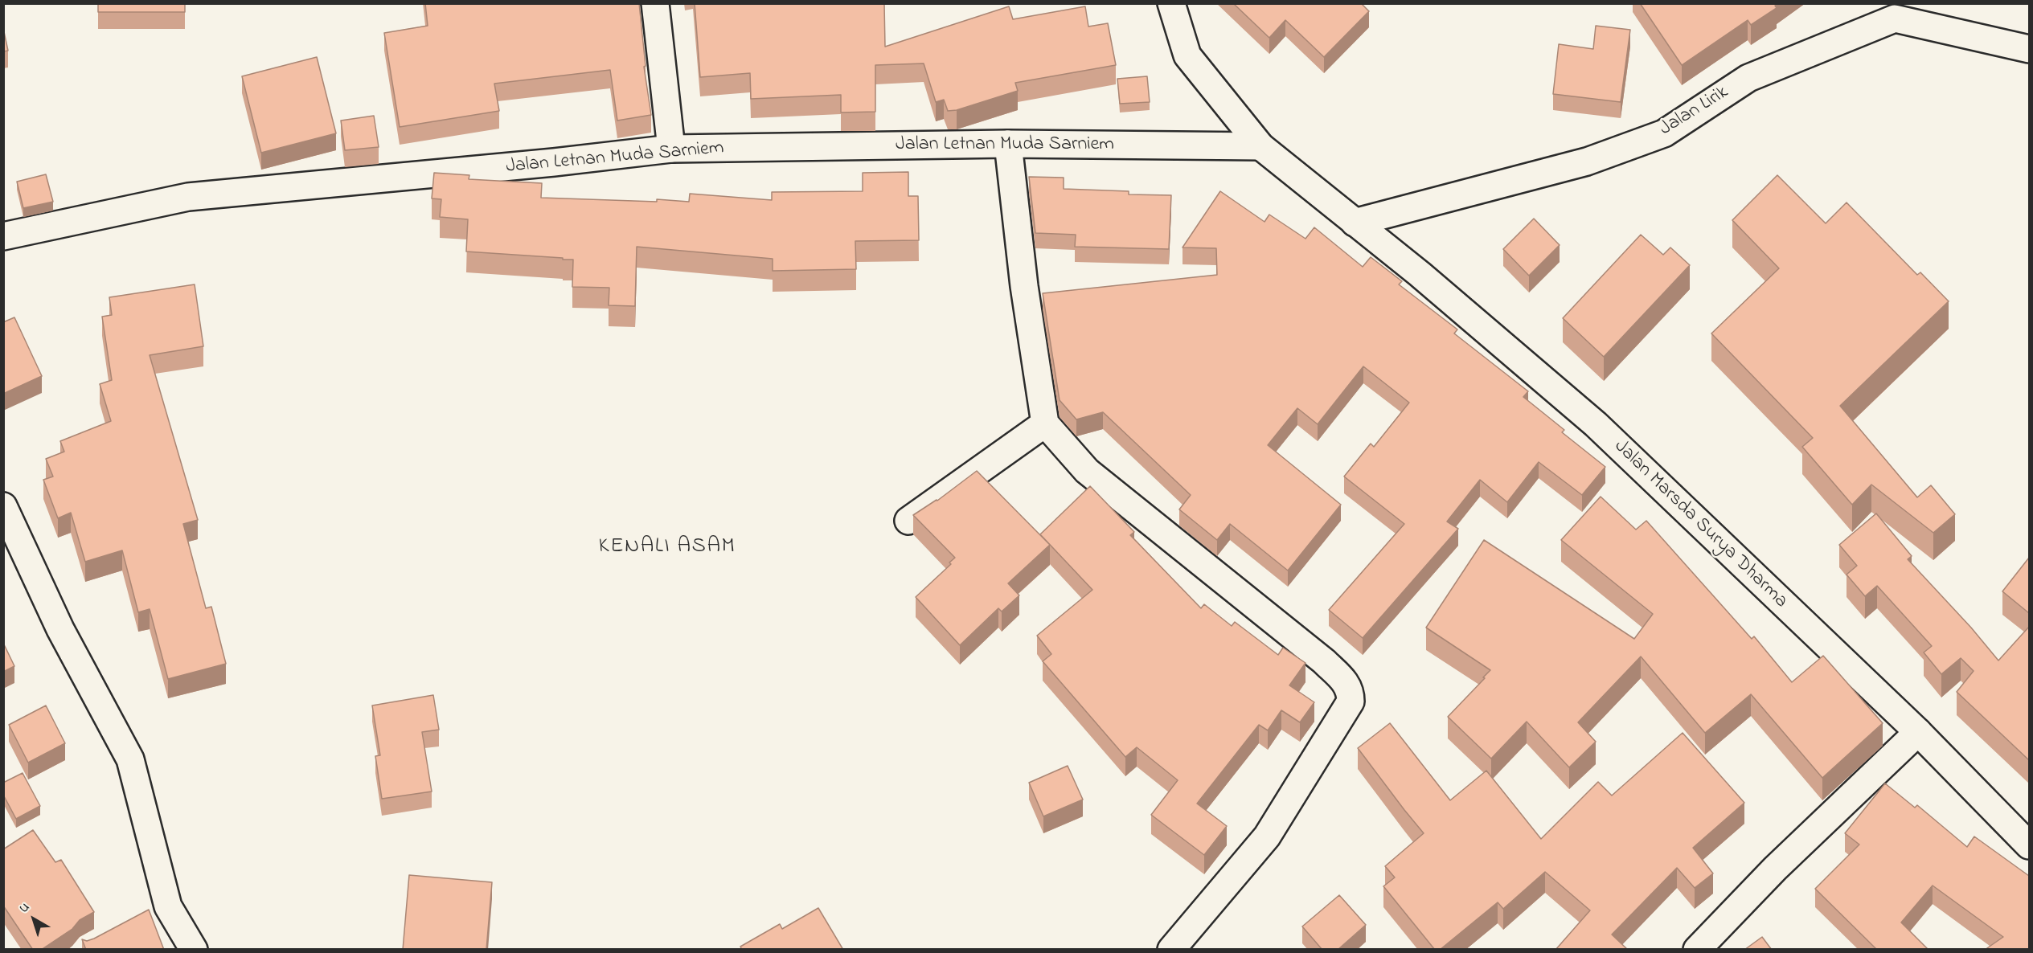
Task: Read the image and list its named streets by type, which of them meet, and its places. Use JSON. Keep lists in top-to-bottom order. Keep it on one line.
{"streets":{"main road":["Jalan Lirik","Jalan Letnan Muda Sarniem","Jalan Marsda Surya Dharma"]},"crossings":[["Jalan Lirik","Jalan Marsda Surya Dharma"],["Jalan Letnan Muda Sarniem","Jalan Marsda Surya Dharma"]],"districts":["KENALI ASAM"],"north":"top left"}
